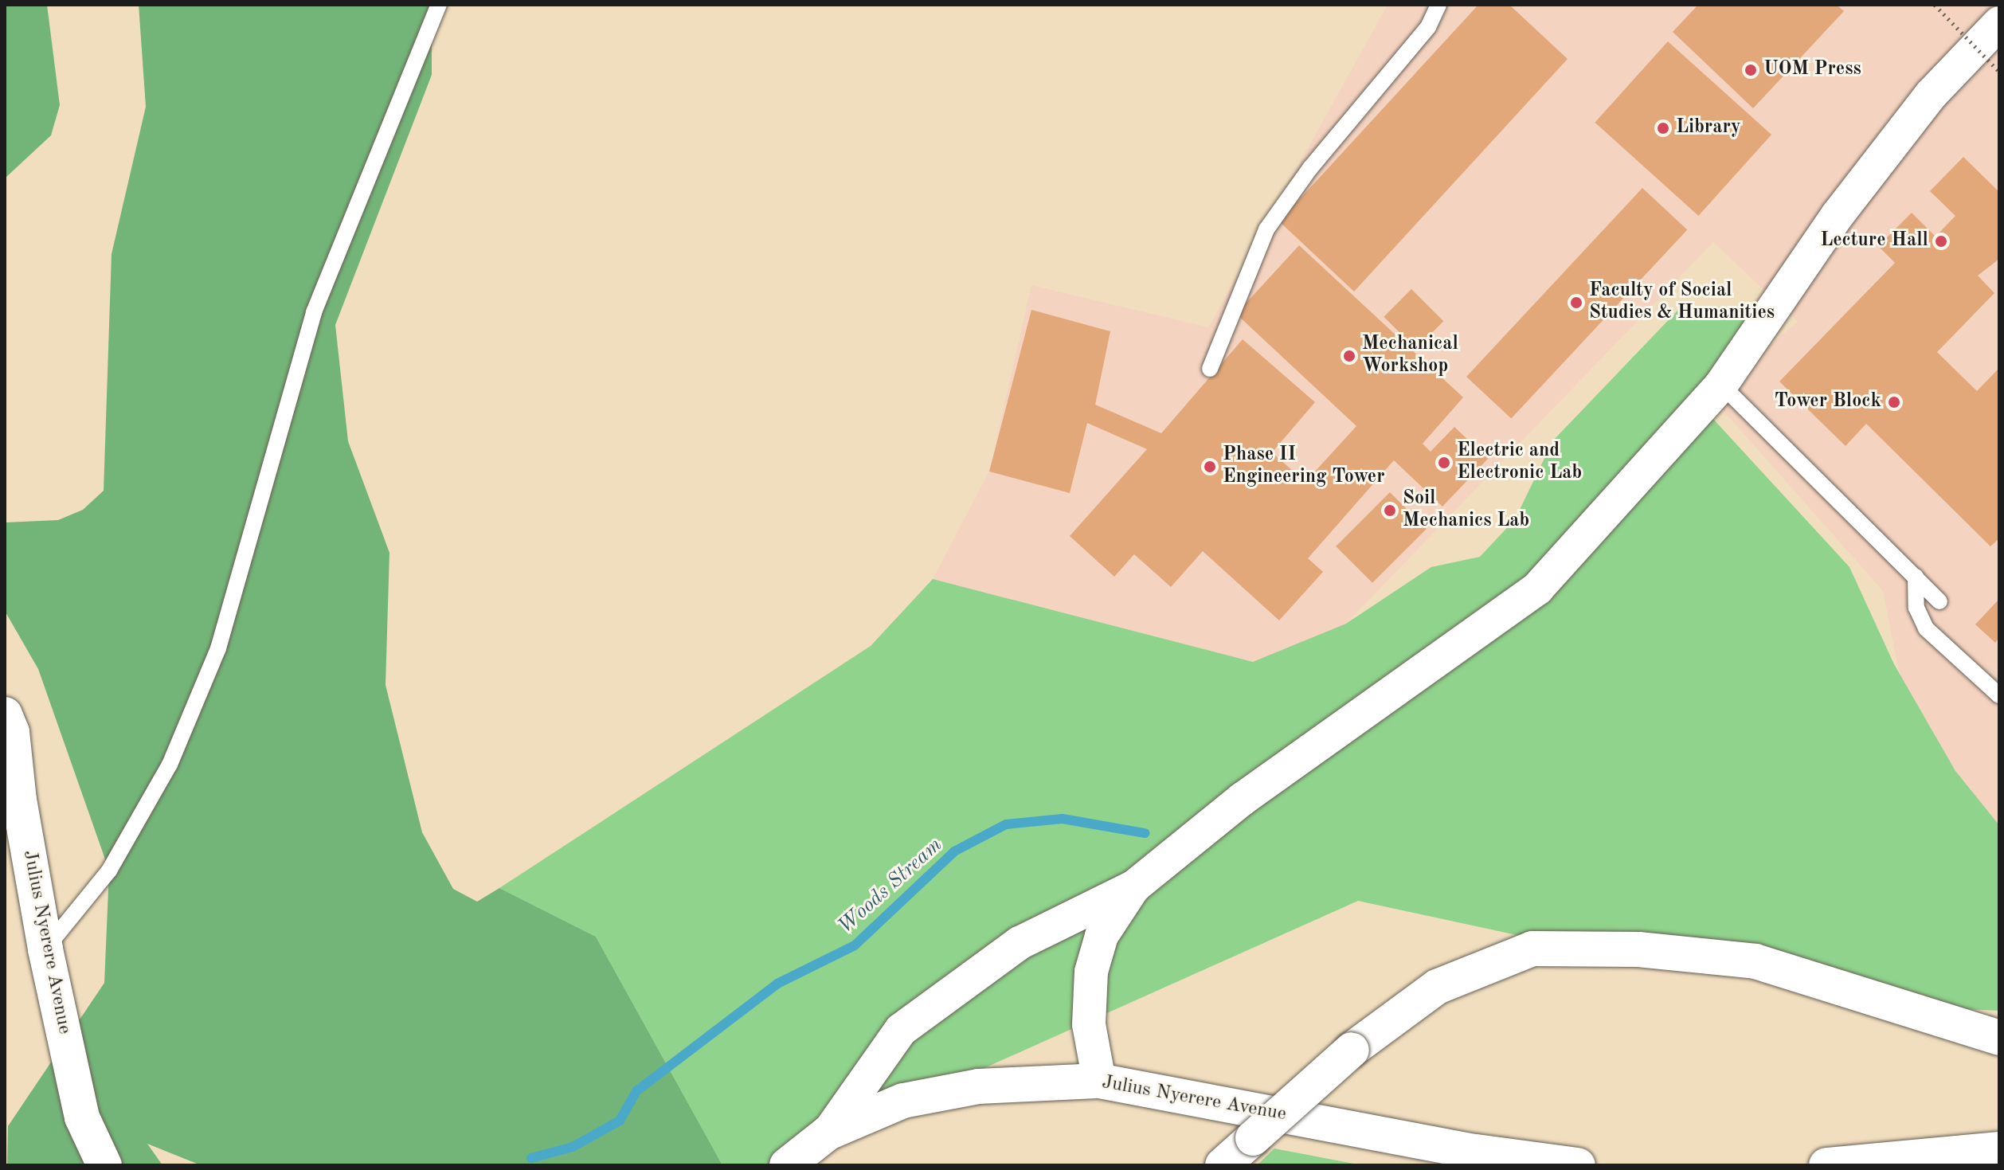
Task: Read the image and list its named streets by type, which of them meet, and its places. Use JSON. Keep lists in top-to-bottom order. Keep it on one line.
{"streets":{"main road":["Julius Nyerere Avenue"]},"water":["Woods Stream"],"places":["UOM Press","Library","Lecture Hall","Faculty of Social Studies & Humanities","Mechanical Workshop","Tower Block","Electric and Electronic Lab","Phase II Engineering Tower","Soil Mechanics Lab"]}
